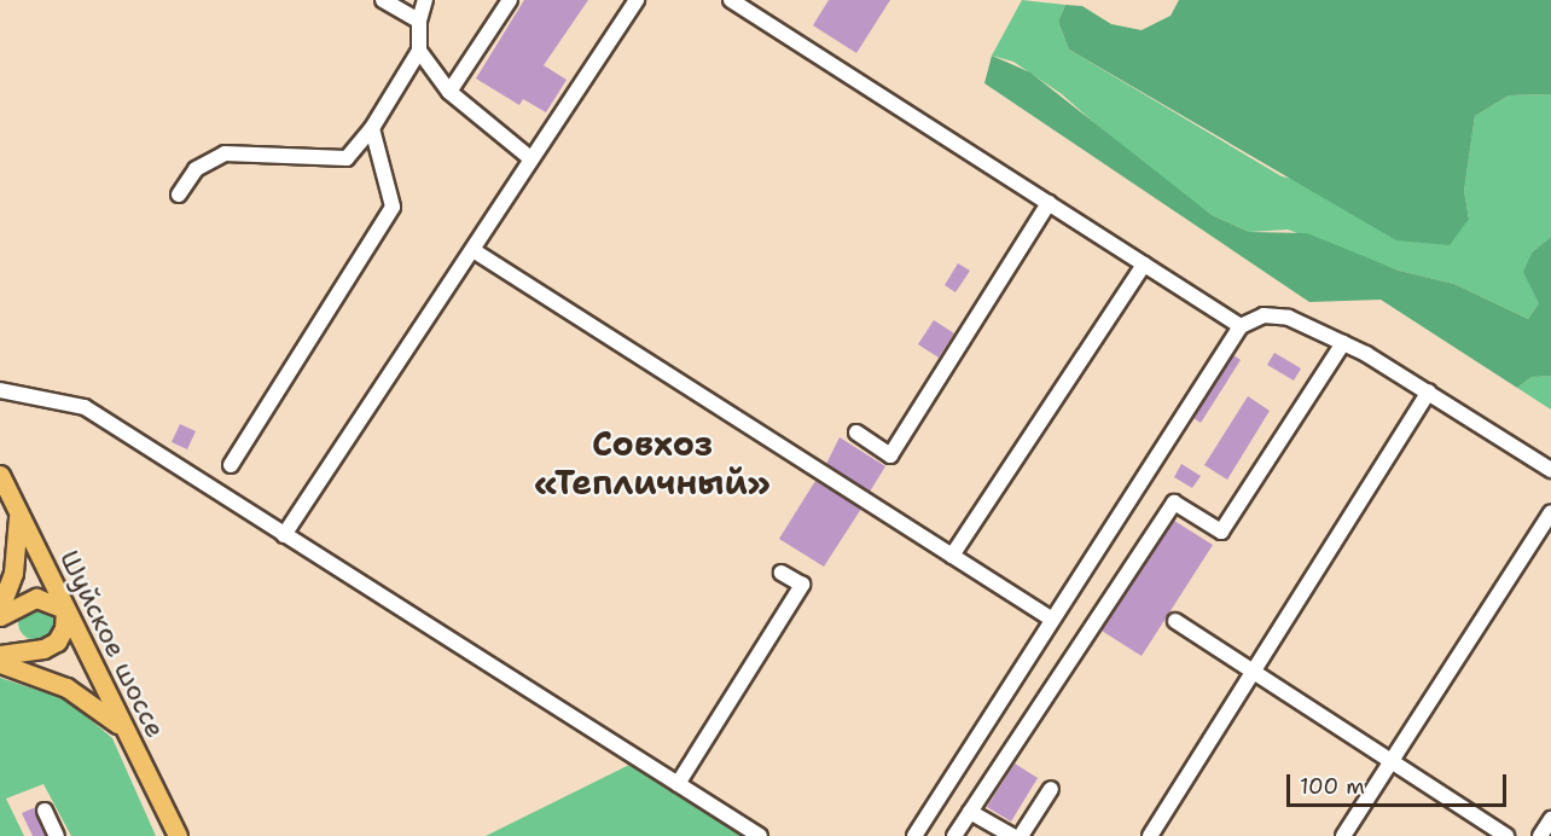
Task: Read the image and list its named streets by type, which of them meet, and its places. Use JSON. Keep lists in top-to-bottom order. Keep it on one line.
{"streets":{"main road":["Шуйское шоссе"]},"districts":["Совхоз «Тепличный»"],"scale_bar":"100 m"}
